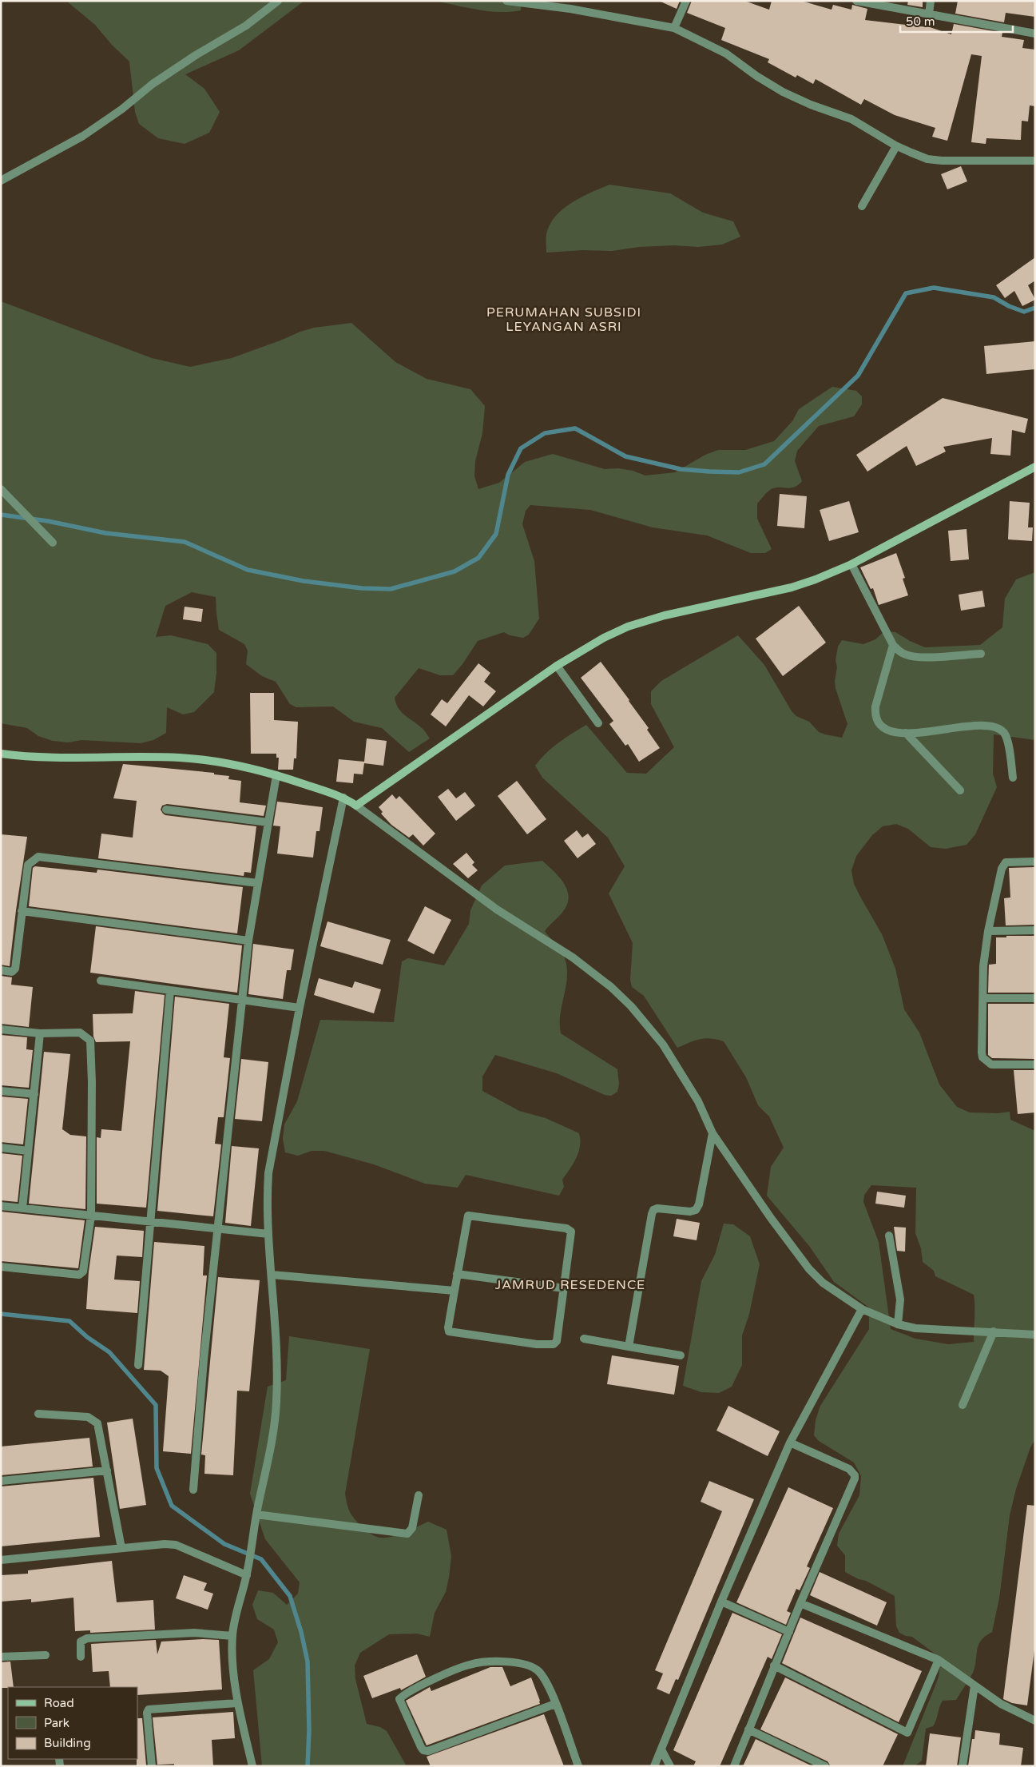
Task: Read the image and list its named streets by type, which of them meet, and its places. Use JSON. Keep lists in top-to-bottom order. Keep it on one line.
{"districts":["PERUMAHAN SUBSIDI LEYANGAN ASRI","JAMRUD RESEDENCE"],"legend":["Road","Park","Building"],"scale_bar":"50 m"}
